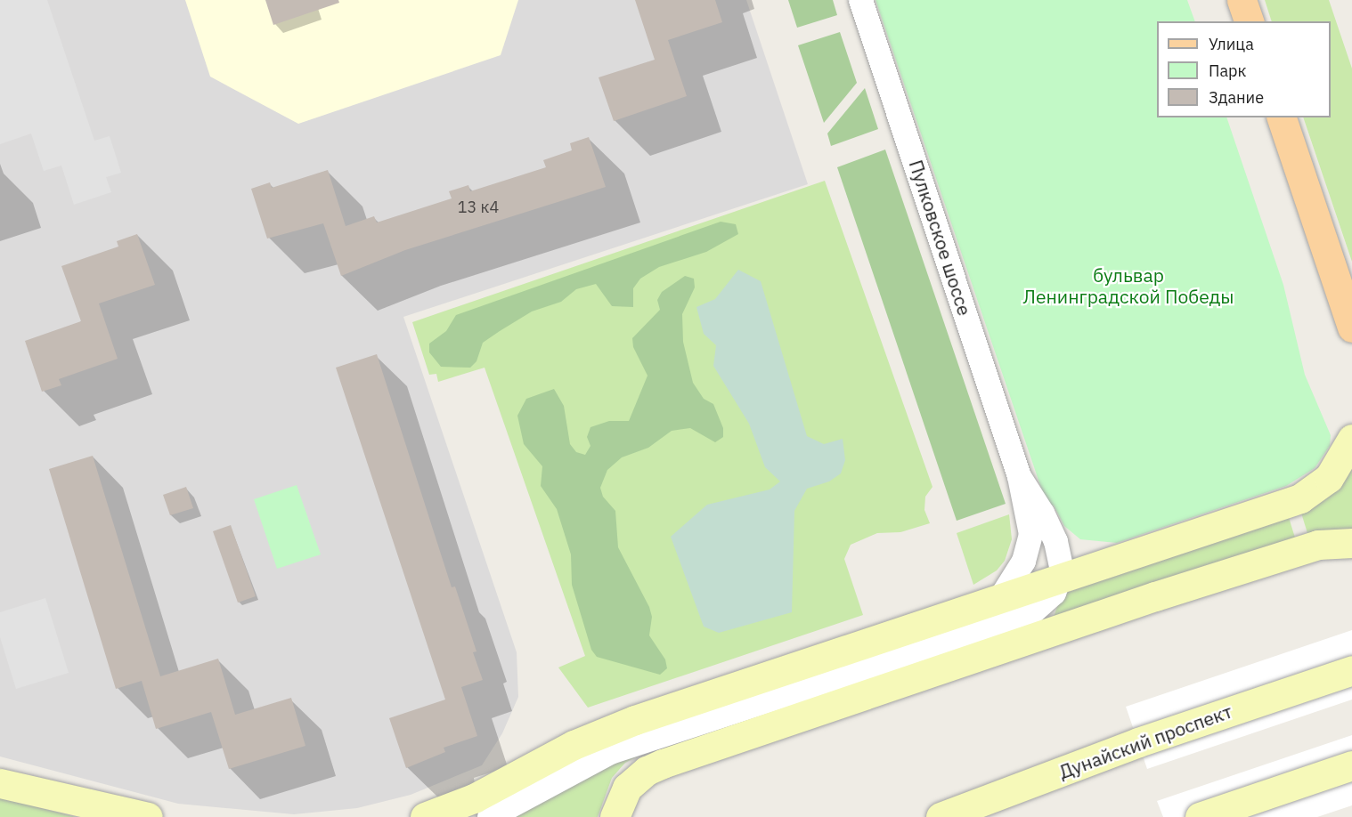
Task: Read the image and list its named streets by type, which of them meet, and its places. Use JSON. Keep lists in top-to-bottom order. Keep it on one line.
{"streets":{"main road":["Пулковское шоссе","Дунайский проспект"]},"parks":["бульвар Ленинградской Победы"],"house_numbers":["13 к4"],"legend":["Улица","Парк","Здание"]}
